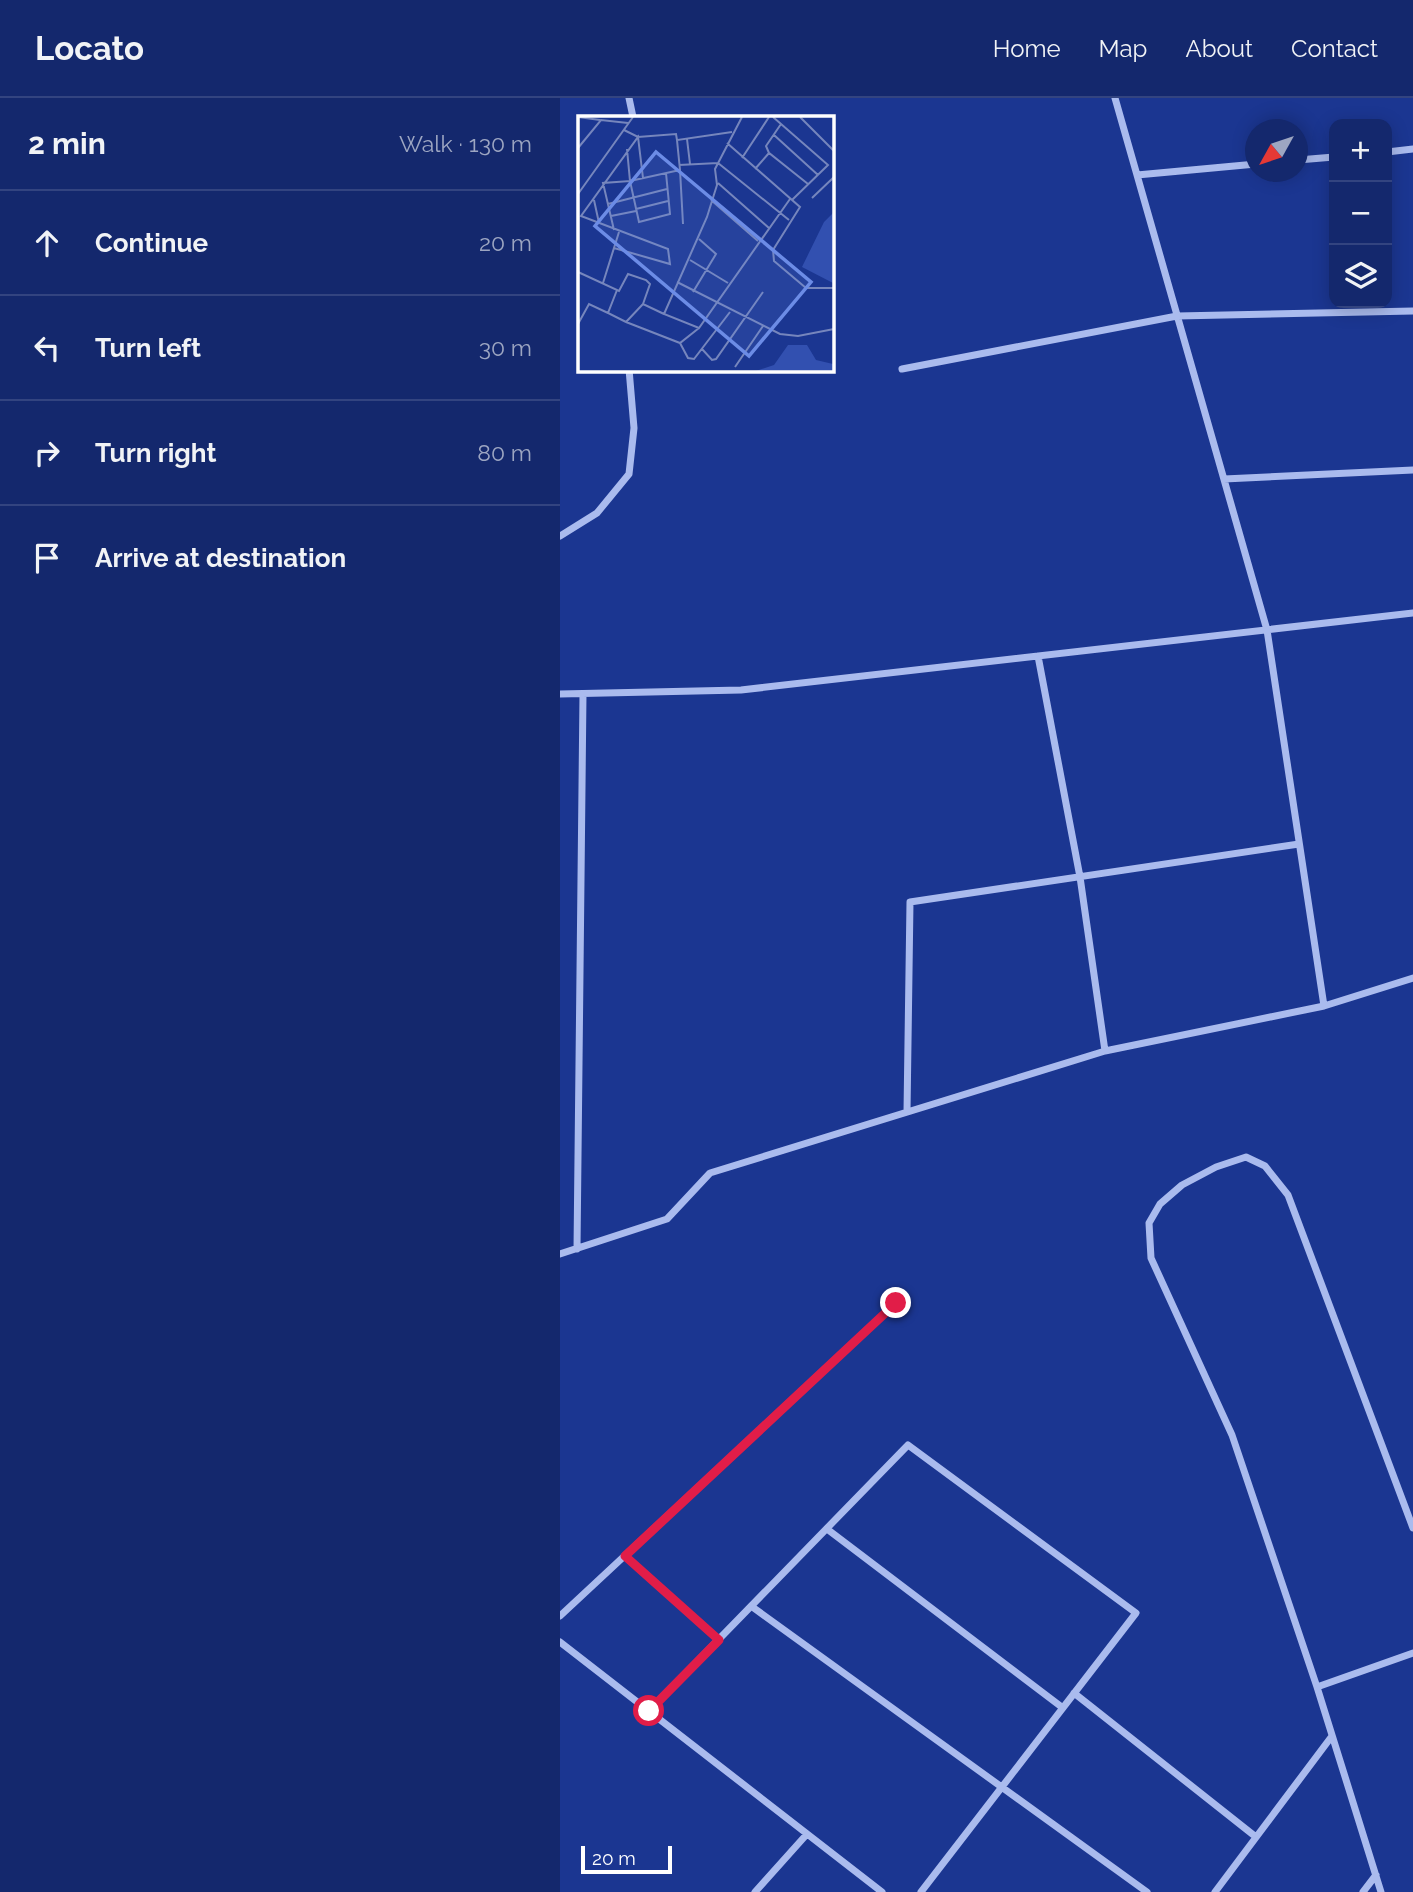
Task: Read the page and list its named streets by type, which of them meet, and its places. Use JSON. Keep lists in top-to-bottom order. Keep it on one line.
{"scale_bar":"20 m","north":"bottom left","page":{"header":"Locato","nav":["Home","Map","About","Contact"],"heading":["2 min","Walk · 130 m"],"map_buttons":["+","−"],"list":[["Continue","20 m"],["Turn left","30 m"],["Turn right","80 m"],"Arrive at destination"],"scale":"20 m"}}
